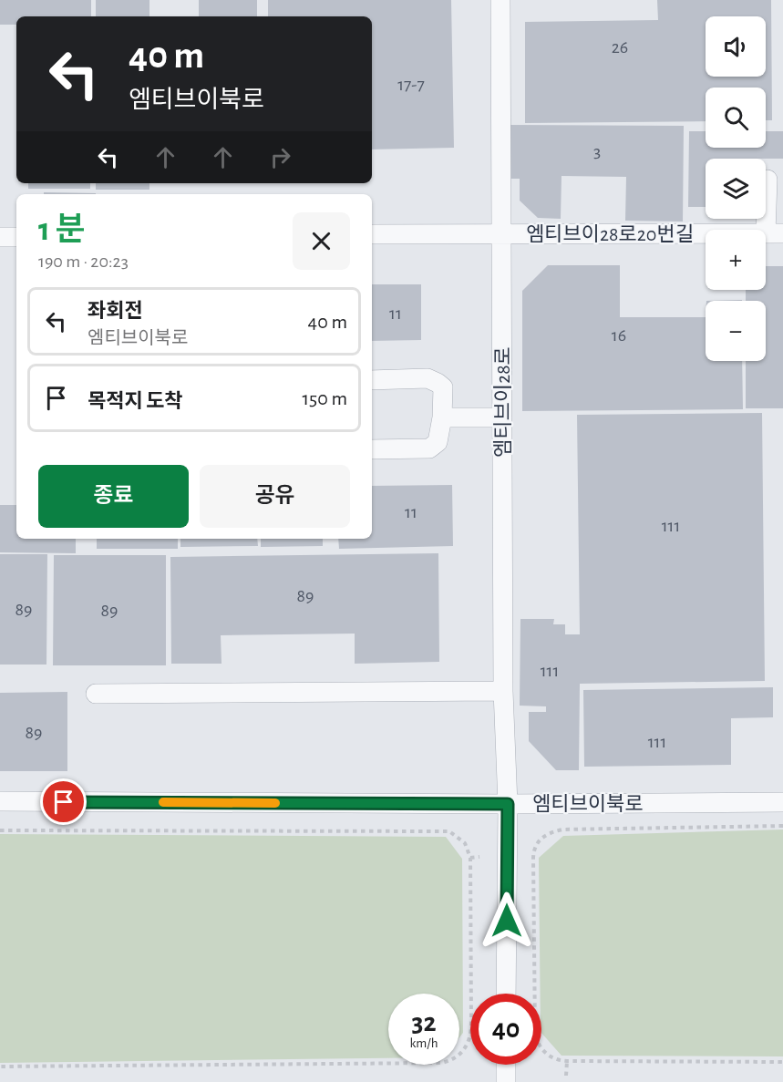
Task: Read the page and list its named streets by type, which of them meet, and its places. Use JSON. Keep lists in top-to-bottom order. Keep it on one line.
{"streets":{"street":["엠티브이28로20번길","엠티브이28로","엠티브이북로"]},"crossings":[["엠티브이28로20번길","엠티브이28로"],["엠티브이28로","엠티브이북로"]],"house_numbers":["26","17-7","3","11","16","11","111","89","89","89","111","89","111"],"page":{"map_buttons":["+","−"],"turn":["40 m","엠티브이북로"],"heading":["1 분","190 m · 20:23"],"list":[{"name":"좌회전","note":"엠티브이북로","value":"40 m"},{"name":"목적지 도착","value":"150 m"}],"buttons":["종료","공유"],"speed":"32 km/h","limit":"40"}}
